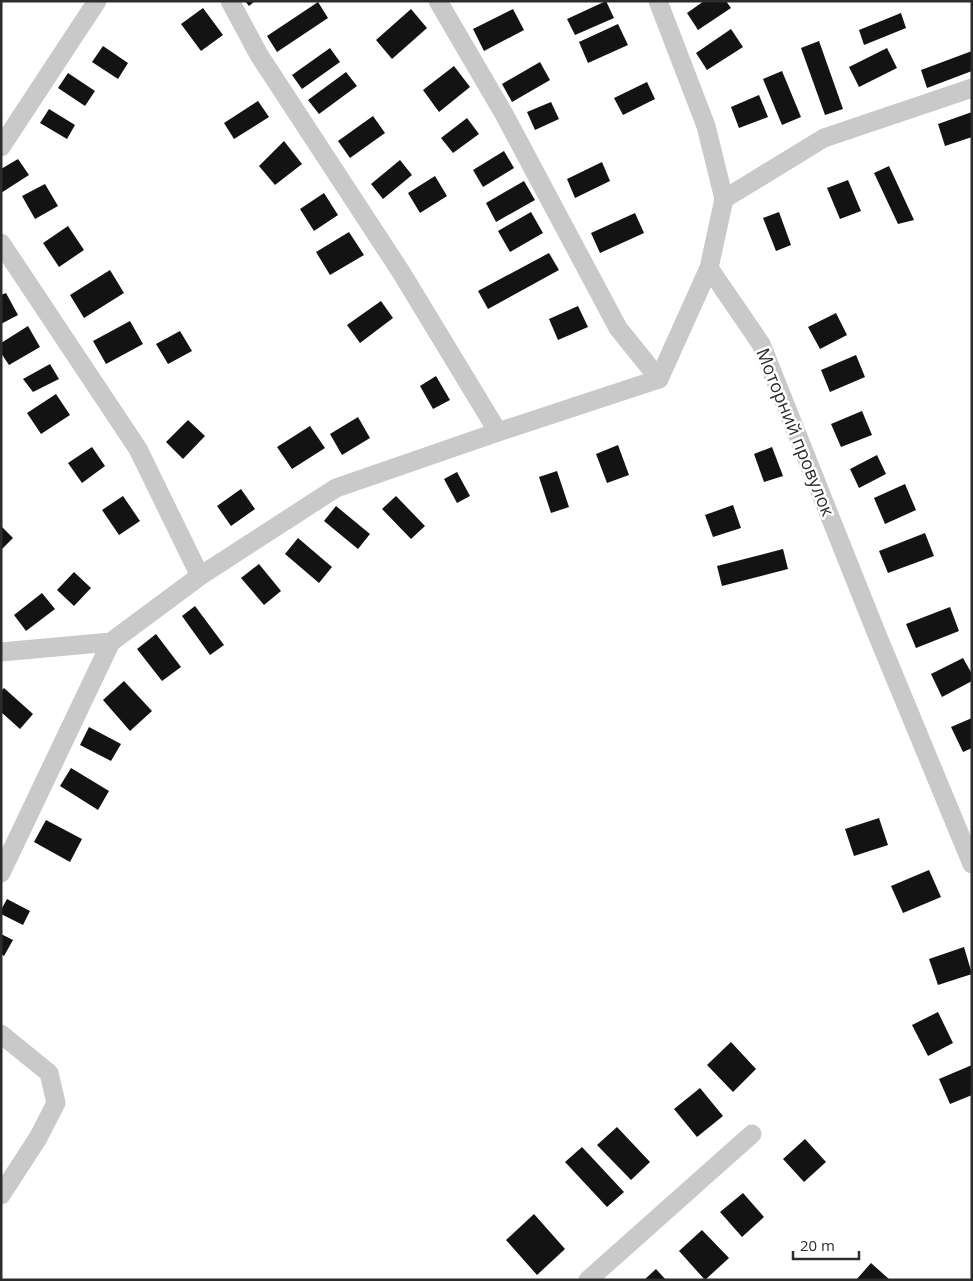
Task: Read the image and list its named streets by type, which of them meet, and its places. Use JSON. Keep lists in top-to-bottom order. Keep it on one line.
{"streets":{"street":["Моторний провулок"]},"scale_bar":"20 m"}
